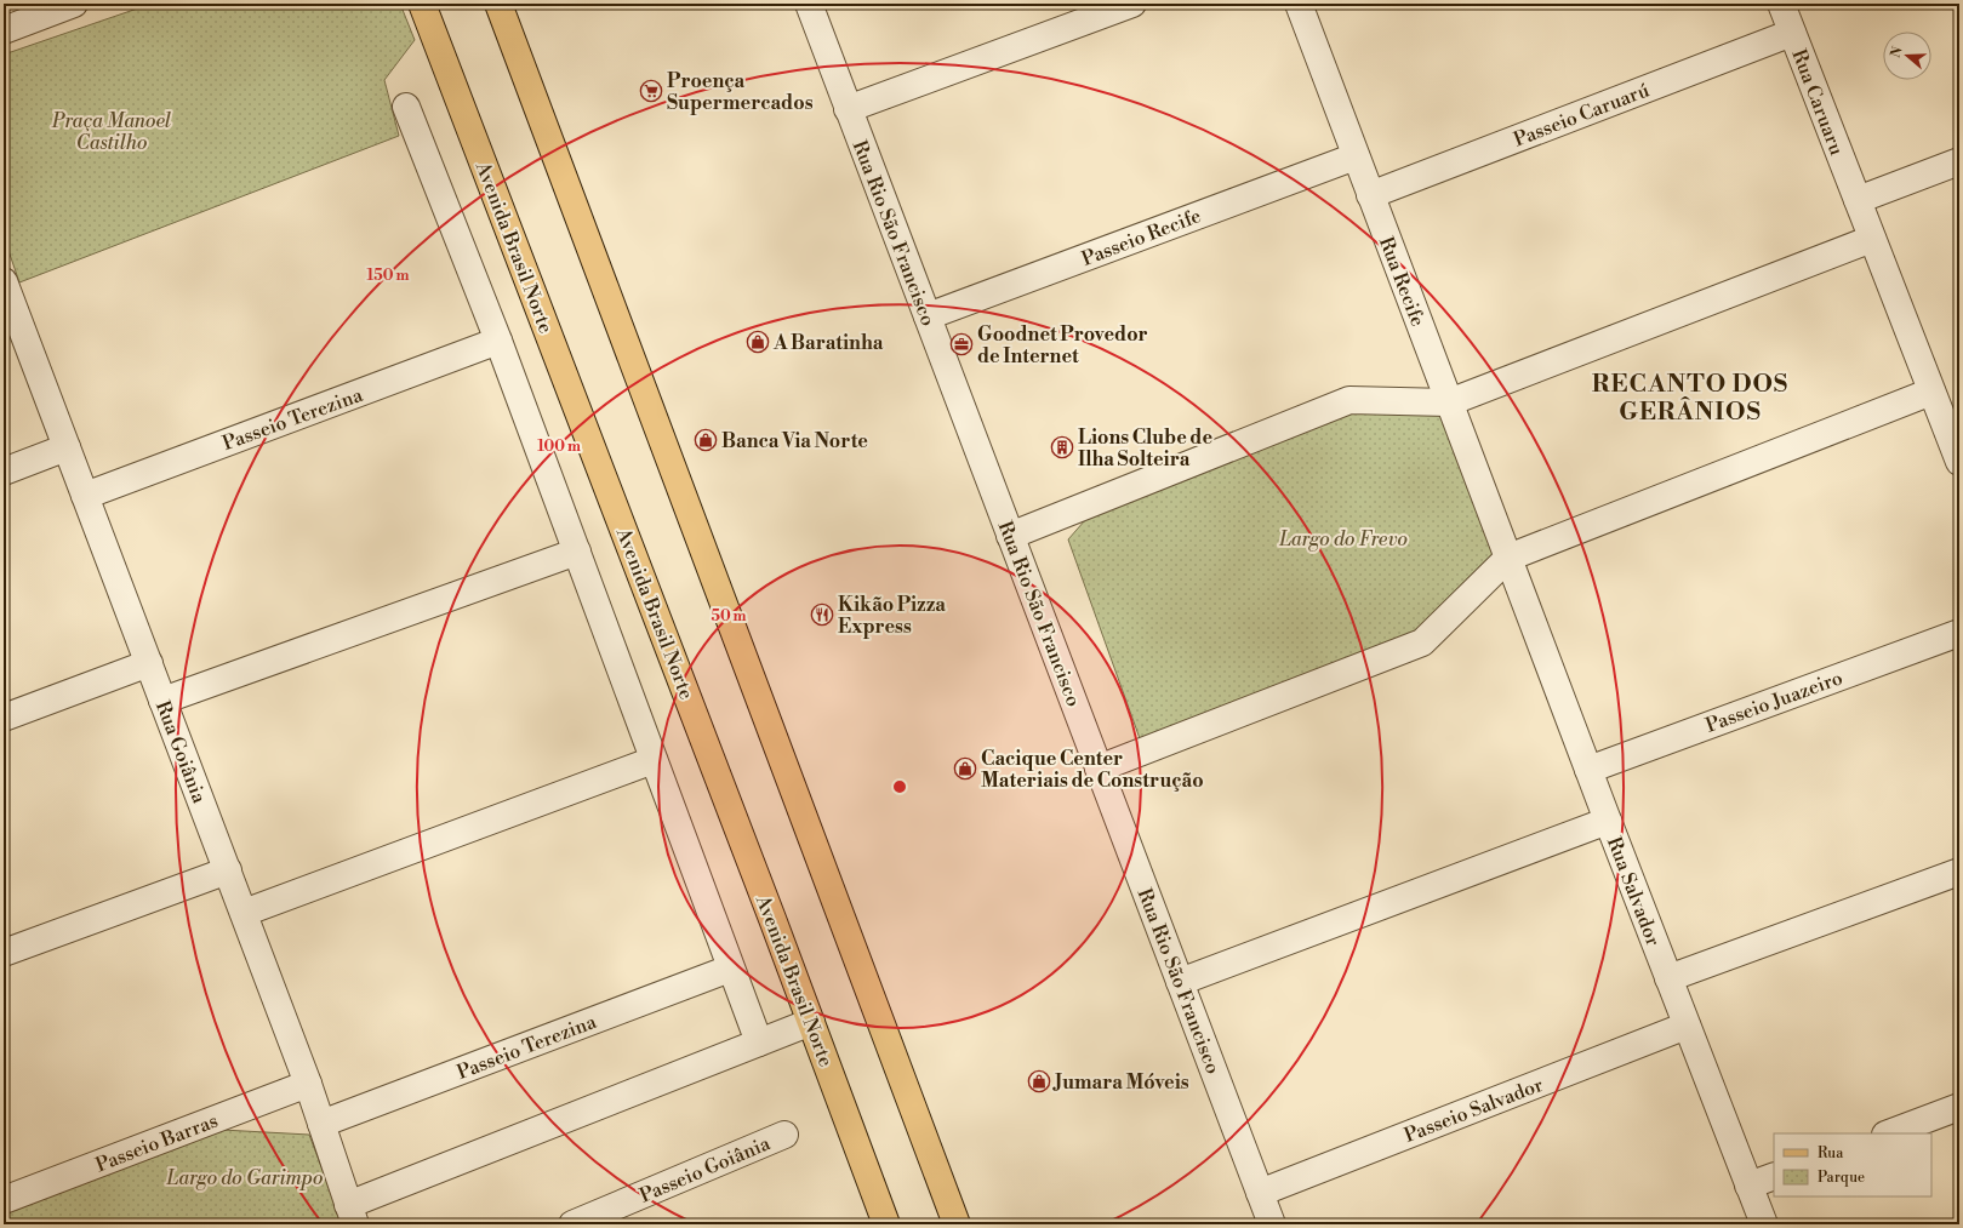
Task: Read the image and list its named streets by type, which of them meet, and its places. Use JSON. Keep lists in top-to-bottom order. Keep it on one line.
{"streets":{"main road":["Avenida Brasil Norte"],"street":["Rua Caruaru","Passeio Caruarú","Rua Rio São Francisco","Passeio Recife","Rua Recife","Passeio Terezina","Passeio Juazeiro","Rua Goiânia","Rua Salvador","Passeio Salvador","Passeio Barras","Passeio Goiânia"]},"crossings":[["Rua Caruaru","Passeio Caruarú"],["Passeio Caruarú","Rua Recife"],["Rua Rio São Francisco","Passeio Recife"],["Rua Rio São Francisco","Passeio Salvador"],["Passeio Recife","Rua Recife"],["Rua Recife","Rua Salvador"],["Passeio Terezina","Rua Goiânia"],["Passeio Juazeiro","Rua Salvador"],["Rua Goiânia","Passeio Barras"],["Rua Salvador","Passeio Salvador"]],"districts":["RECANTO DOS GERÂNIOS"],"parks":["Praça Manoel Castilho","Largo do Frevo","Largo do Garimpo"],"places":{"supermarket":["Proença Supermercados"],"shop":["A Baratinha","Banca Via Norte","Cacique Center Materiais de Construção","Jumara Móveis"],"office":["Goodnet Provedor de Internet"],"building":["Lions Clube de Ilha Solteira"],"restaurant":["Kikão Pizza Express"]},"legend":["Rua","Parque"],"north":"left","rings":["150 m","100 m","50 m"]}
